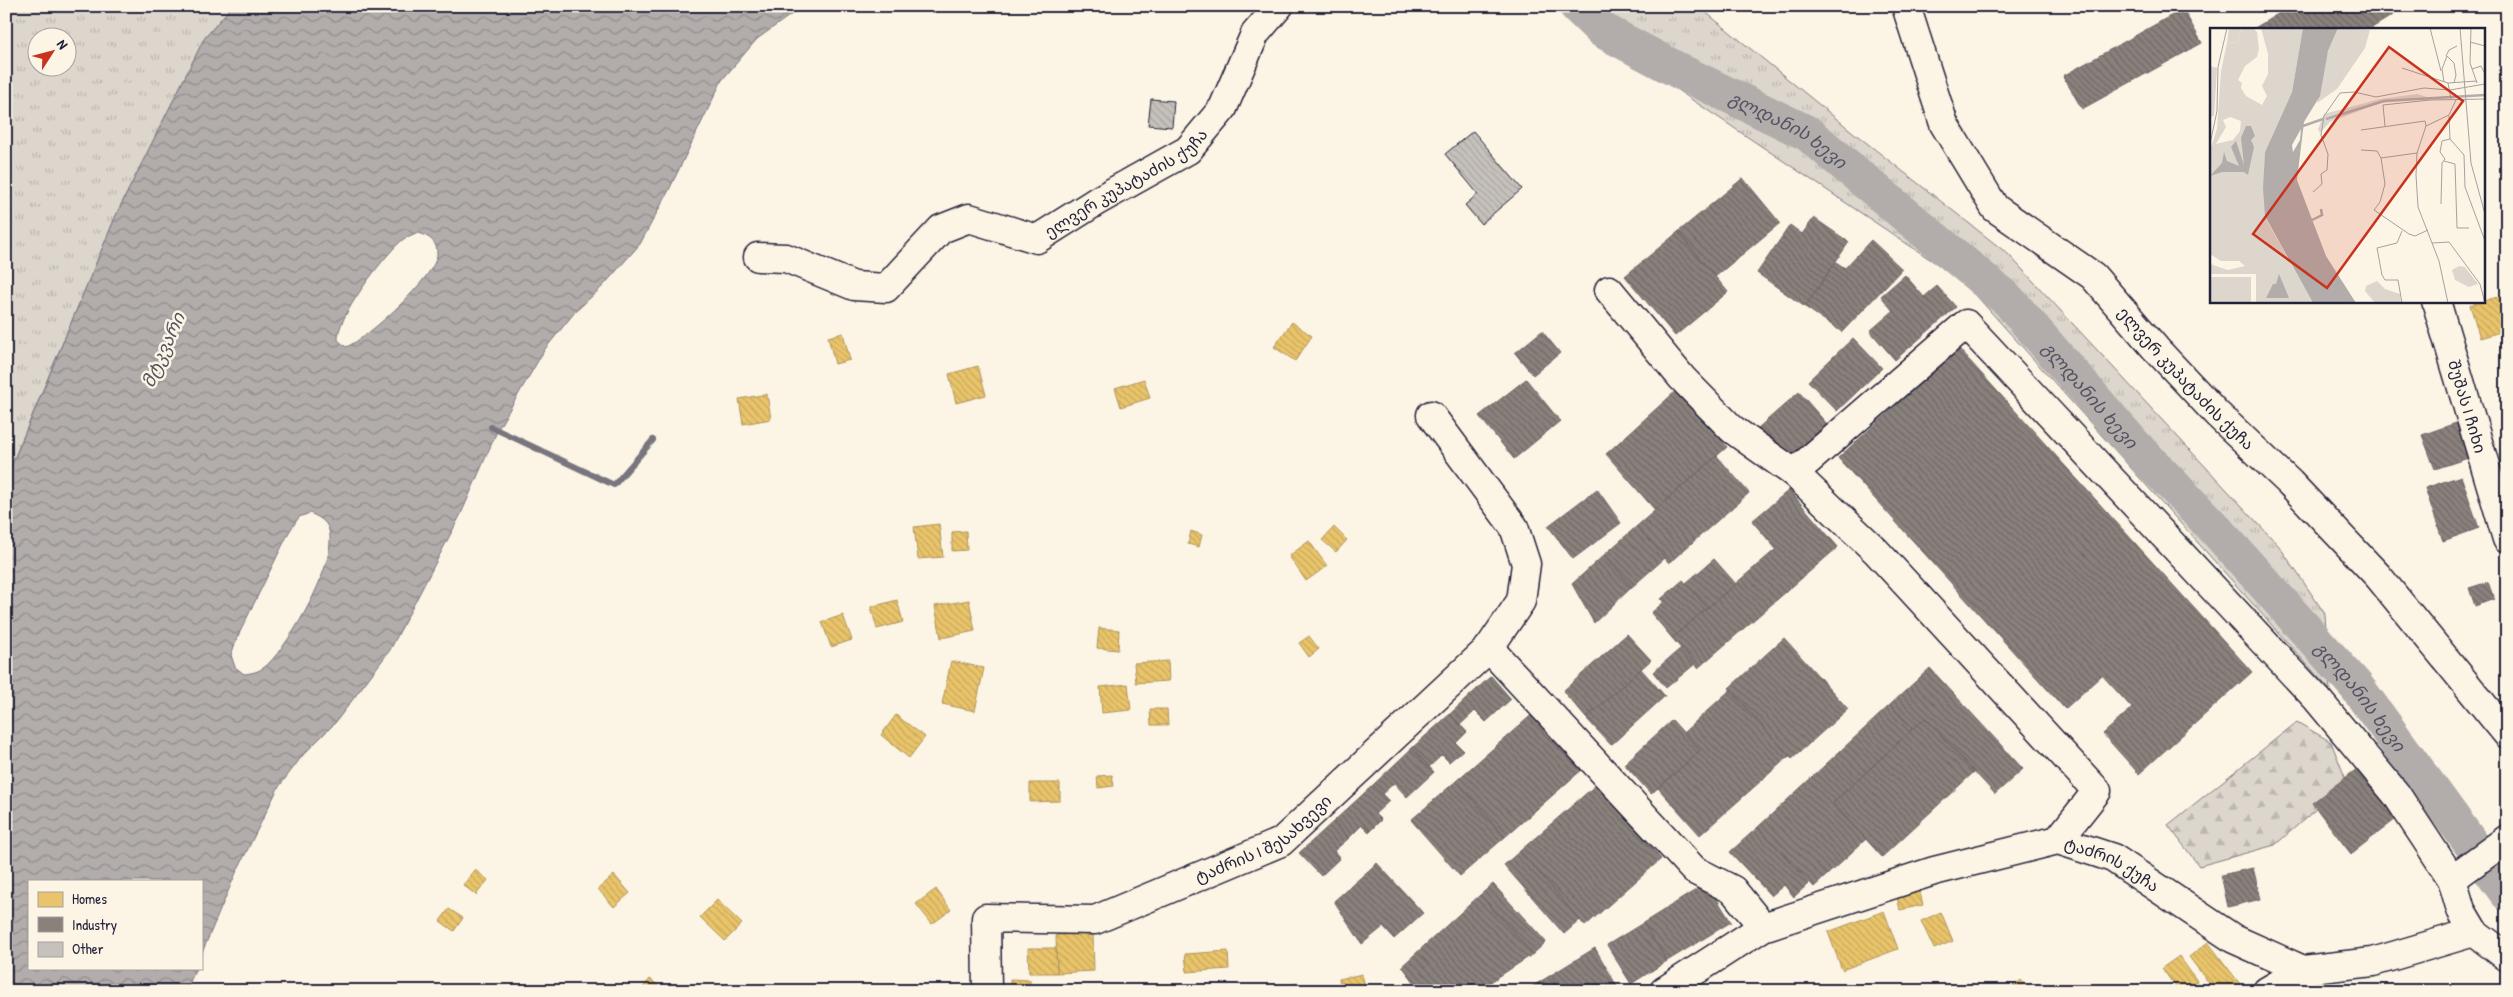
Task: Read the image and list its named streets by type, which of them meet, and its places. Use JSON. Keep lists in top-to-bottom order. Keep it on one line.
{"streets":{"street":["ელვერ კუპატაძის ქუჩა","შუშას I ჩიხი","ტაძრის I შესახვევი","ტაძრის ქუჩა"]},"water":["გლდანის ხევი","მტკვარი"],"legend":["Homes","Industry","Other"],"north":"top right"}
